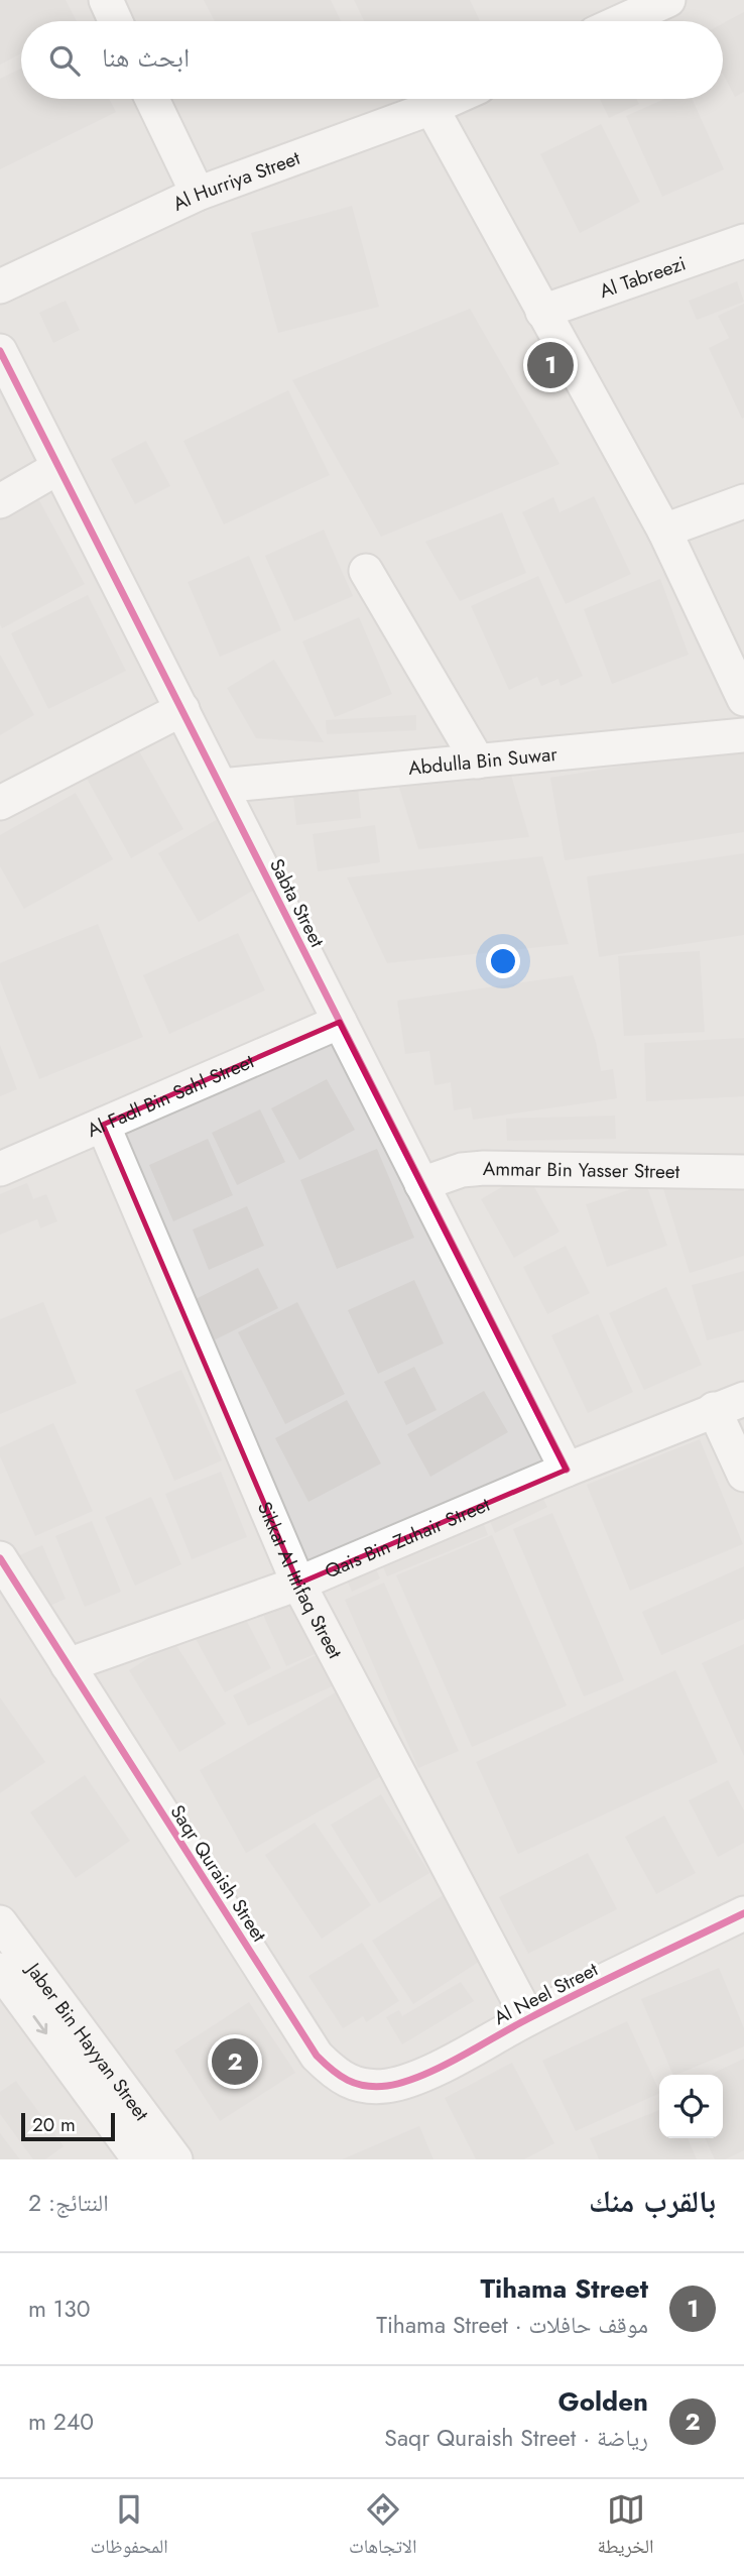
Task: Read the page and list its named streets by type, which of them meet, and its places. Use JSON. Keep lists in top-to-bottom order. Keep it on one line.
{"streets":{"street":["Al Hurriya Street","Al Tabreezi","Abdulla Bin Suwar","Sabta Street","Al Fadl Bin Sahl Street","Ammar Bin Yasser Street","Qais Bin Zuhair Street","Sikkat Al Ittifaq Street","Saqr Quraish Street","Al Neel Street","Jaber Bin Hayyan Street"]},"crossings":[["Abdulla Bin Suwar","Sabta Street"],["Sabta Street","Al Fadl Bin Sahl Street"],["Sabta Street","Ammar Bin Yasser Street"],["Sabta Street","Qais Bin Zuhair Street"],["Al Fadl Bin Sahl Street","Sikkat Al Ittifaq Street"],["Qais Bin Zuhair Street","Sikkat Al Ittifaq Street"],["Qais Bin Zuhair Street","Saqr Quraish Street"],["Sikkat Al Ittifaq Street","Al Neel Street"],["Saqr Quraish Street","Al Neel Street"]],"scale_bar":"20 m","page":{"search":"ابحث هنا","pins":["1","2"],"scale":"20 m","heading":["بالقرب منك","النتائج: 2"],"list":[{"mark":"1","name":"Tihama Street","note":"موقف حافلات · Tihama Street","value":"130 m"},{"mark":"2","name":"Golden","note":"رياضة · Saqr Quraish Street","value":"240 m"}],"nav":["الخريطة","الاتجاهات","المحفوظات"]}}
